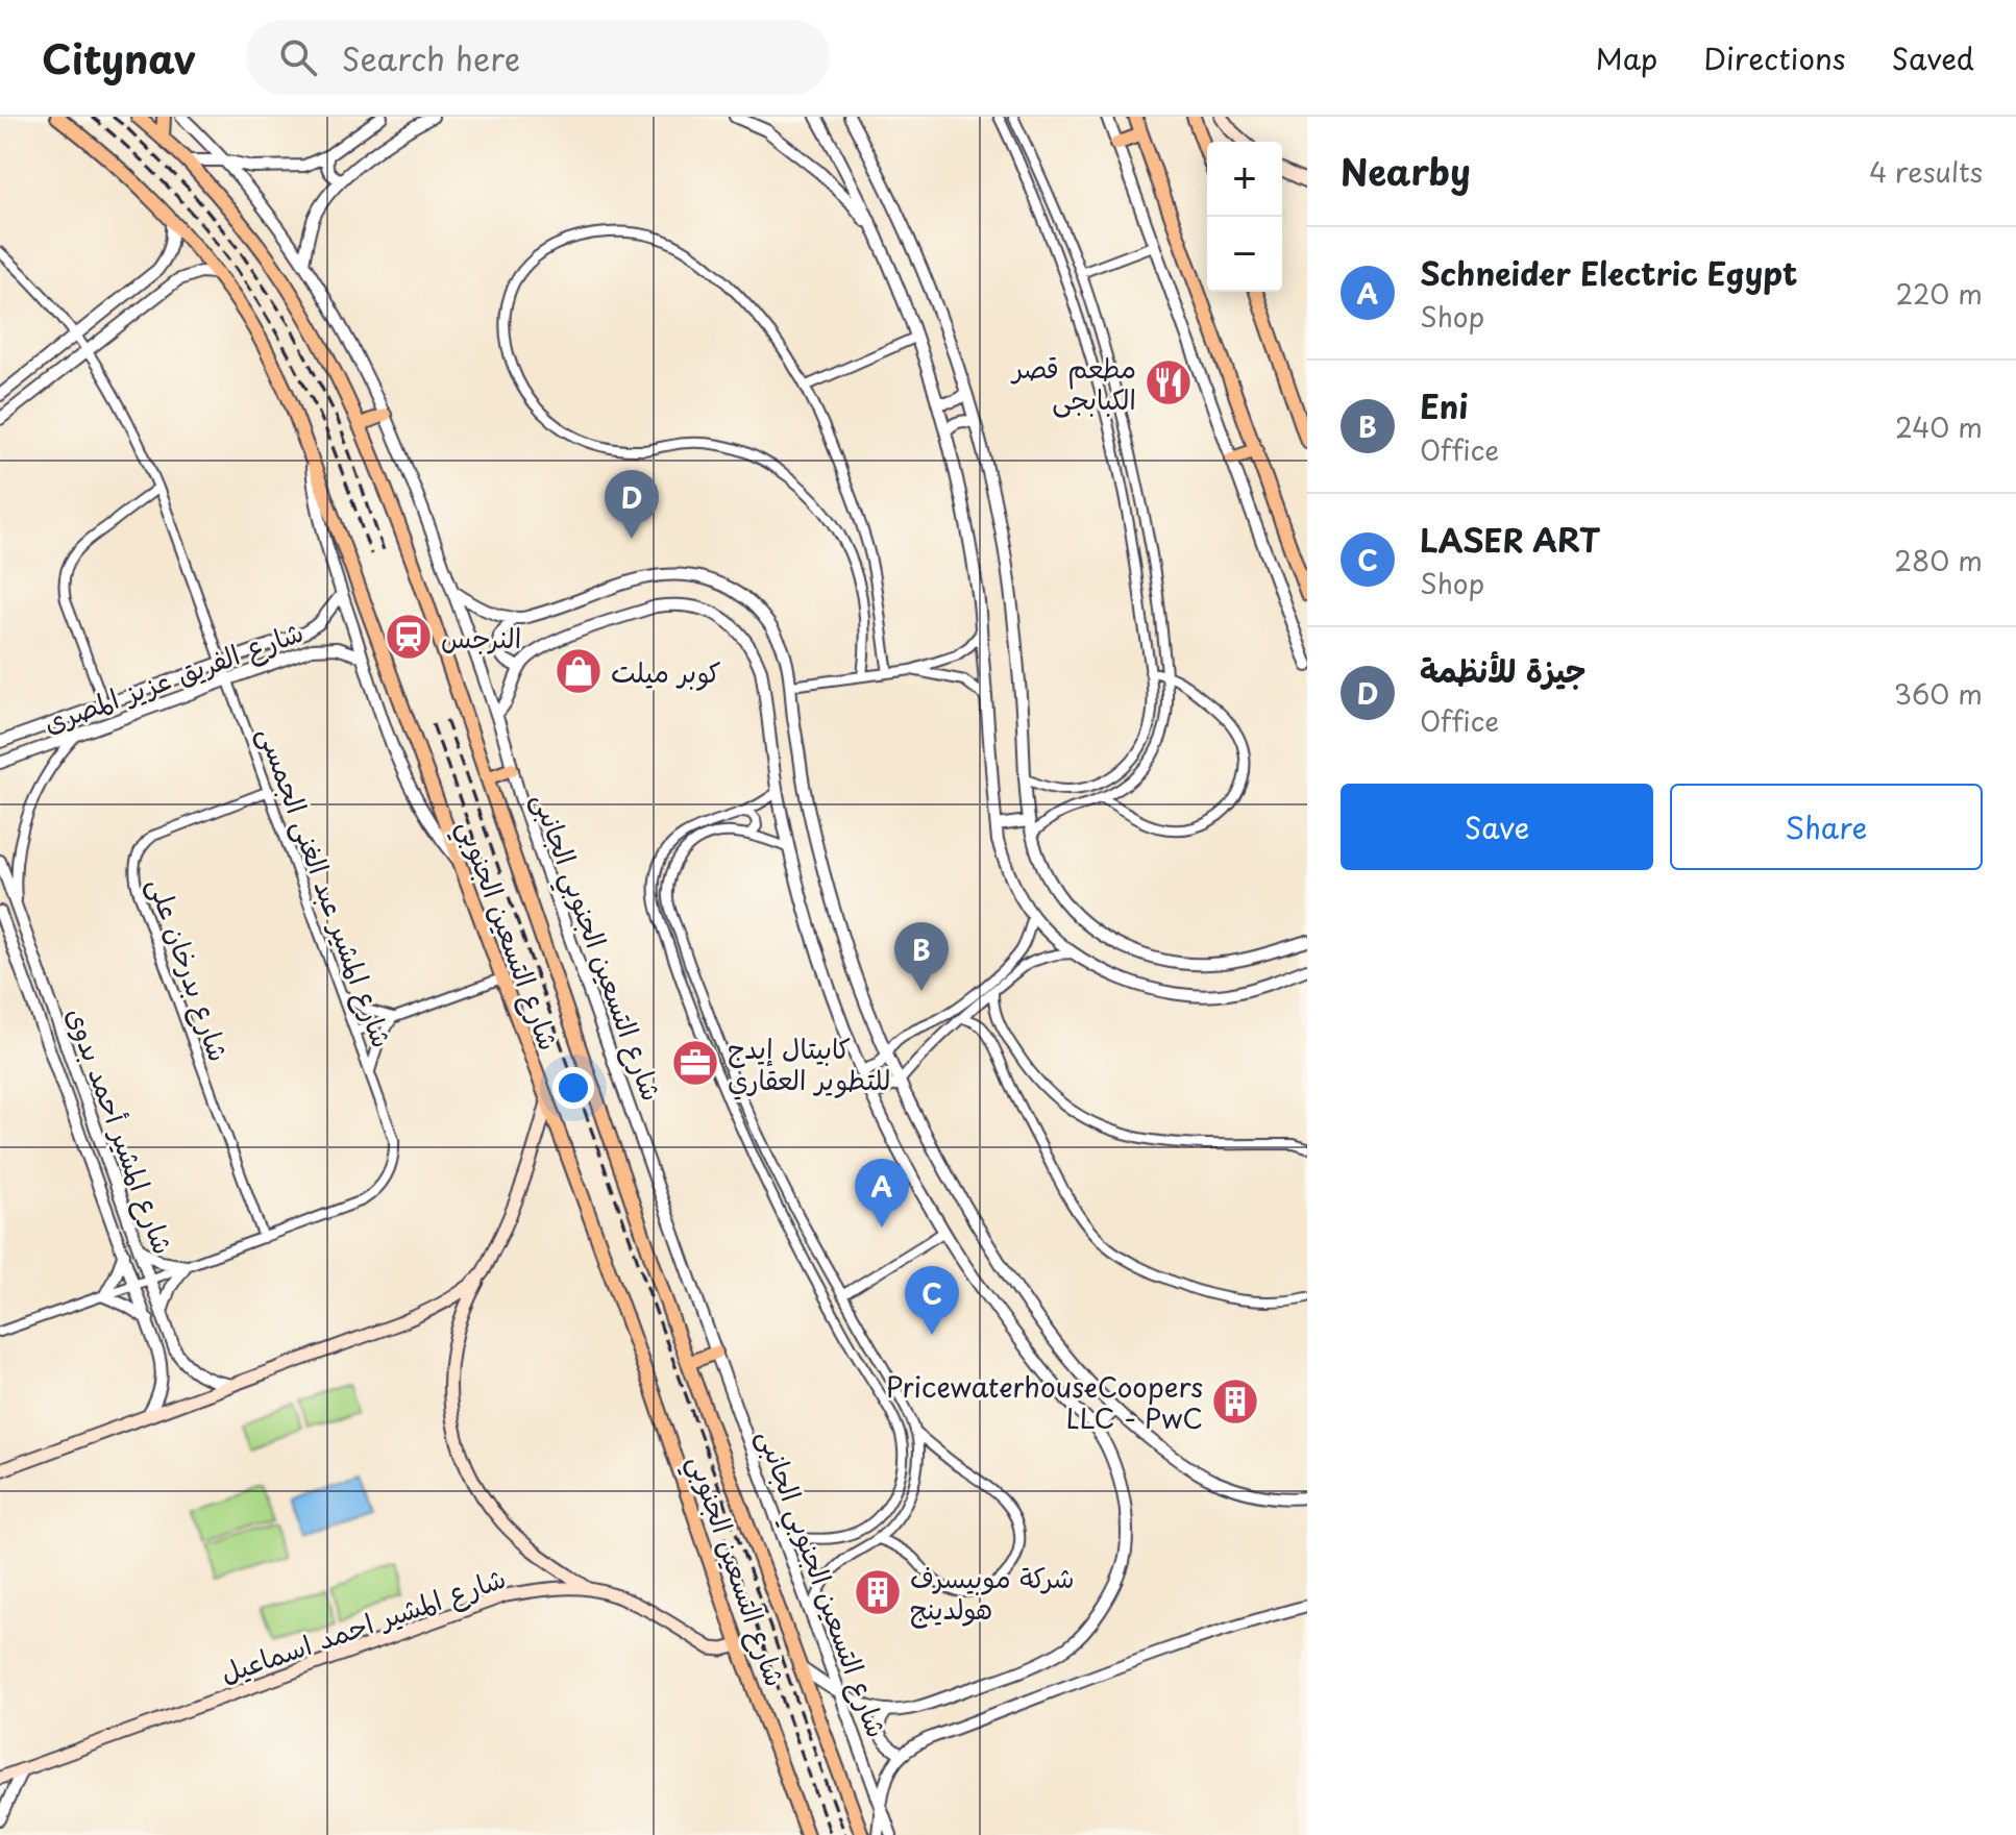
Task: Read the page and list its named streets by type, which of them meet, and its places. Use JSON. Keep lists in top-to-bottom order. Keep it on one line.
{"streets":{"main road":["شارع التسعين الجنوبي","شارع المشير احمد اسماعيل"],"street":["شارع الفريق عزيز المصرى","شارع المشير عبد الغنى الجمسى","شارع التسعين الجنوبي الجانبى","شارع بدرخان على","شارع المشير أحمد بدوى"]},"crossings":[["شارع الفريق عزيز المصرى","شارع المشير عبد الغنى الجمسى"],["شارع المشير عبد الغنى الجمسى","شارع بدرخان على"],["شارع المشير عبد الغنى الجمسى","شارع المشير أحمد بدوى"],["شارع التسعين الجنوبي","شارع المشير احمد اسماعيل"]],"places":{"restaurant":["مطعم قصر الكبابجى"],"station":["النرجس"],"shop":["كوبر ميلت"],"office":["كابيتال إيدج للتطوير العقاري"],"building":["PricewaterhouseCoopers LLC - PwC","شركة موبيسرف هولدينج"]},"page":{"header":"Citynav","search":"Search here","nav":["Map","Directions","Saved"],"heading":["Nearby","4 results"],"map_buttons":["+","−"],"list":[{"mark":"A","name":"Schneider Electric Egypt","note":"Shop","value":"220 m"},{"mark":"B","name":"Eni","note":"Office","value":"240 m"},{"mark":"C","name":"LASER ART","note":"Shop","value":"280 m"},{"mark":"D","name":"جيزة للأنظمة","note":"Office","value":"360 m"}],"pins":["D","B","A","C"],"buttons":["Save","Share"]}}
